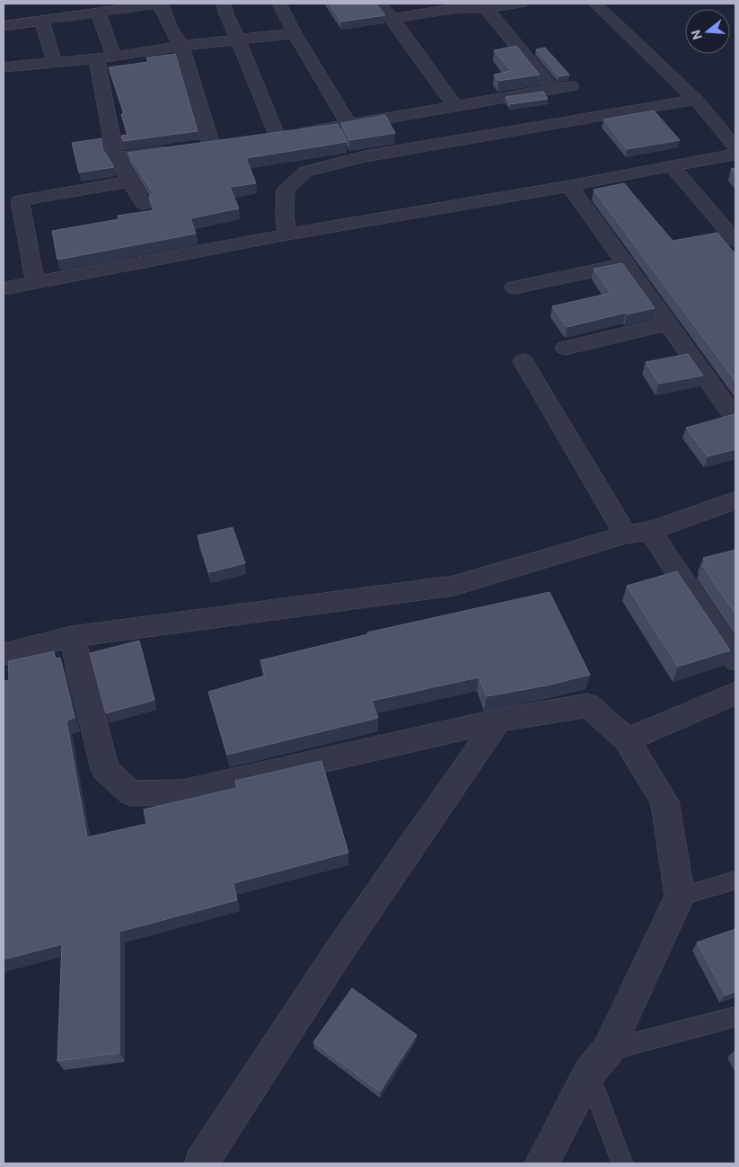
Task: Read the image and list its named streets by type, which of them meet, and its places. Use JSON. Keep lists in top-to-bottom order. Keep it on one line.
{"north":"left"}
